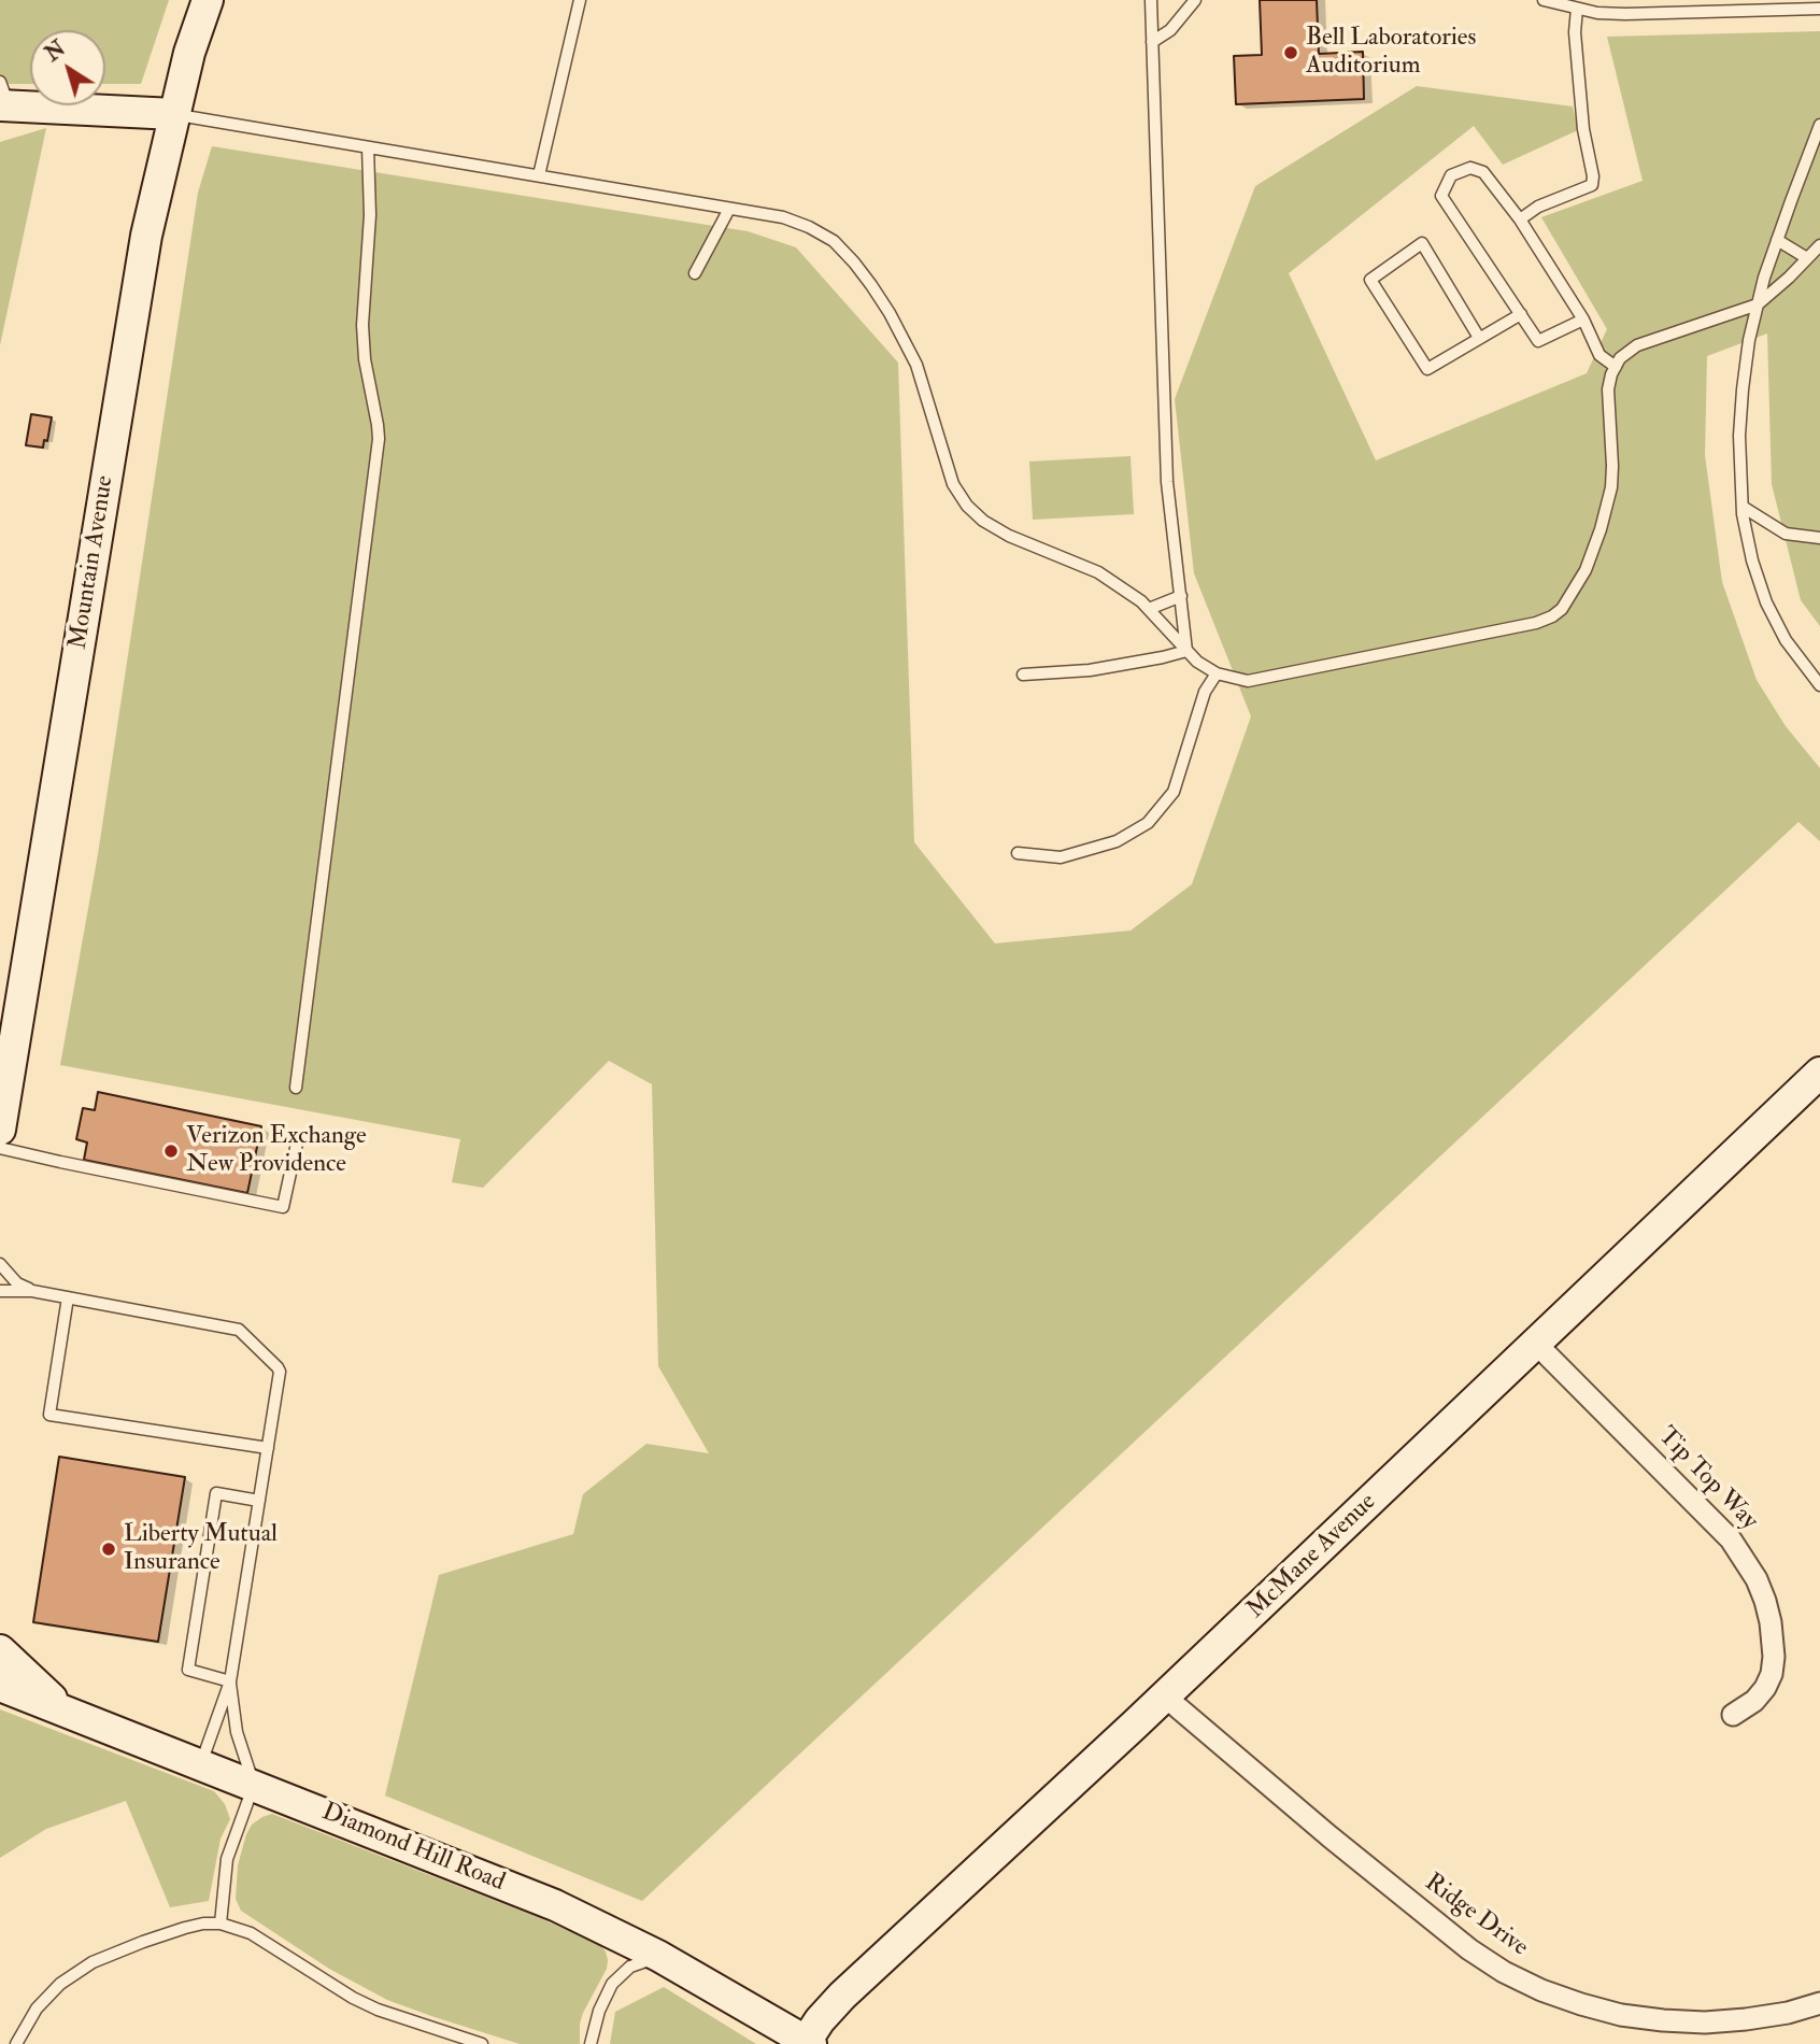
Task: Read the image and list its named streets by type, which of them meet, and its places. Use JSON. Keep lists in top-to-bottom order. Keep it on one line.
{"streets":{"main road":["Mountain Avenue","McMane Avenue","Diamond Hill Road"],"street":["Tip Top Way","Ridge Drive"]},"crossings":[["Tip Top Way","McMane Avenue"],["McMane Avenue","Diamond Hill Road"],["McMane Avenue","Ridge Drive"]],"places":["Bell Laboratories Auditorium","Verizon Exchange New Providence","Liberty Mutual Insurance"],"north":"top left"}
